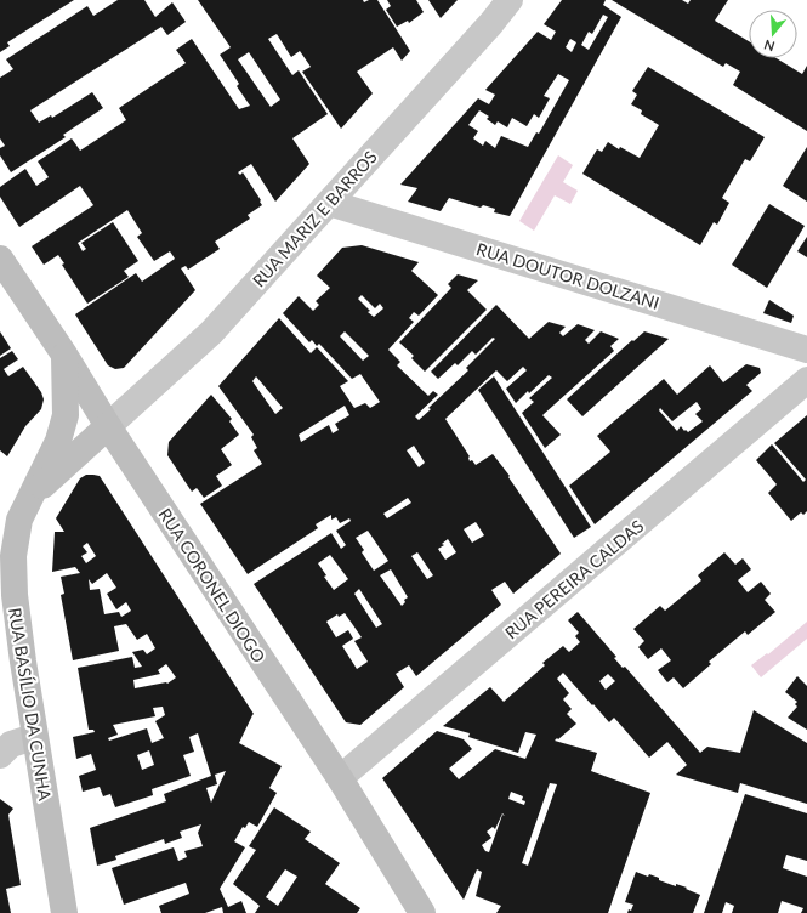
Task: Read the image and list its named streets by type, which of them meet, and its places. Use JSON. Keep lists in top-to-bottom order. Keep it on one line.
{"streets":{"street":["RUA MARIZ E BARROS","RUA DOUTOR DOLZANI","RUA PEREIRA CALDAS","RUA CORONEL DIOGO","RUA BASÍLIO DA CUNHA"]},"crossings":[["RUA MARIZ E BARROS","RUA DOUTOR DOLZANI"],["RUA MARIZ E BARROS","RUA CORONEL DIOGO"],["RUA MARIZ E BARROS","RUA BASÍLIO DA CUNHA"],["RUA PEREIRA CALDAS","RUA CORONEL DIOGO"],["RUA CORONEL DIOGO","RUA BASÍLIO DA CUNHA"]],"north":"bottom"}
